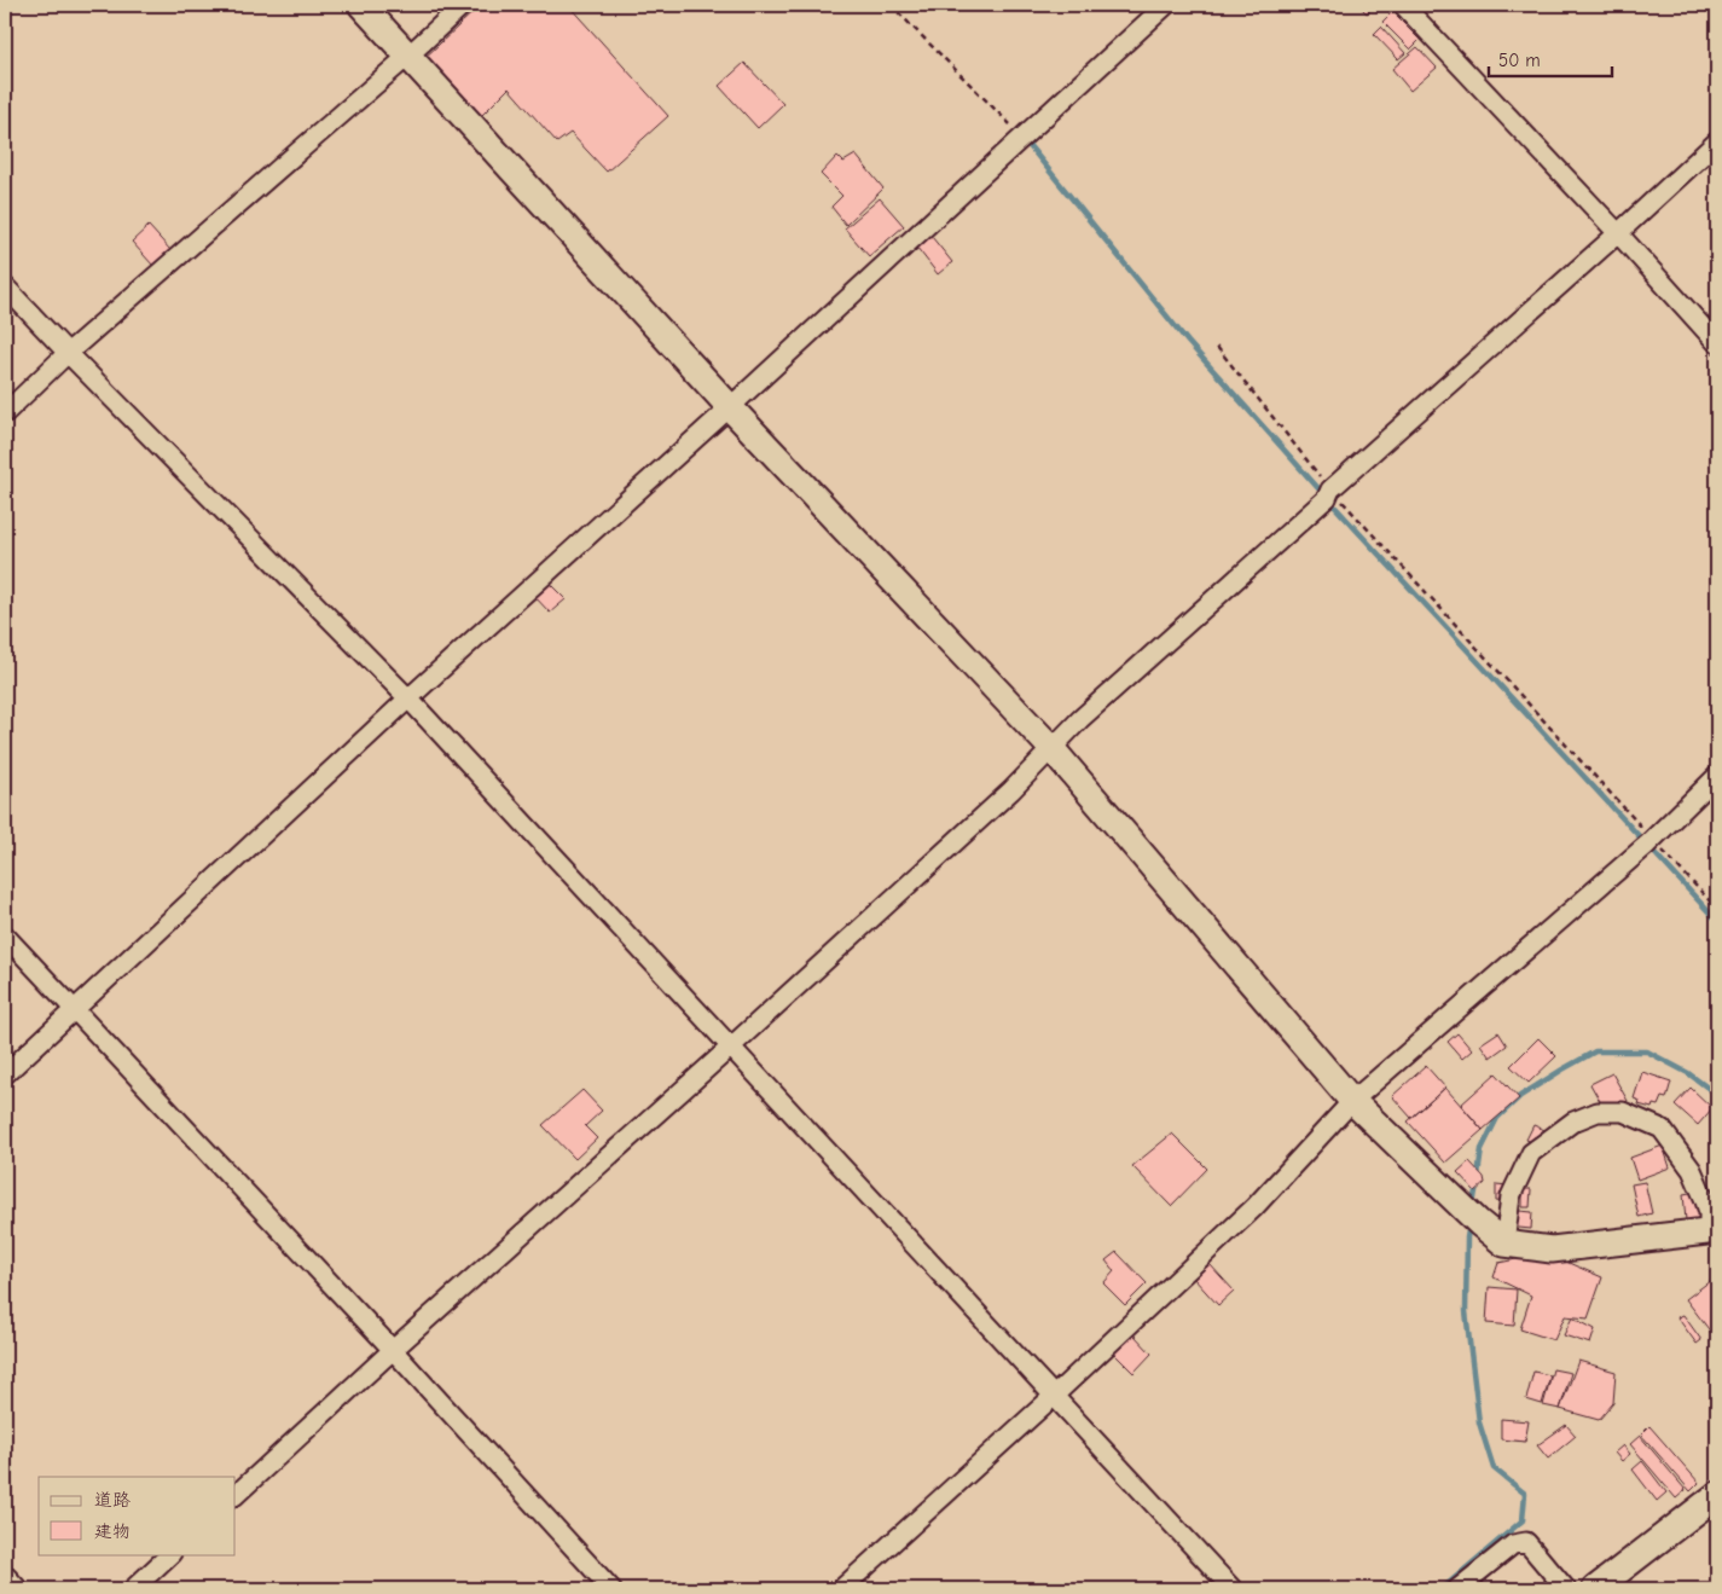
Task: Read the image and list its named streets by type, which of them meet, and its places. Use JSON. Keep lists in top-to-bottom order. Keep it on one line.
{"legend":["道路","建物"],"scale_bar":"50 m"}
